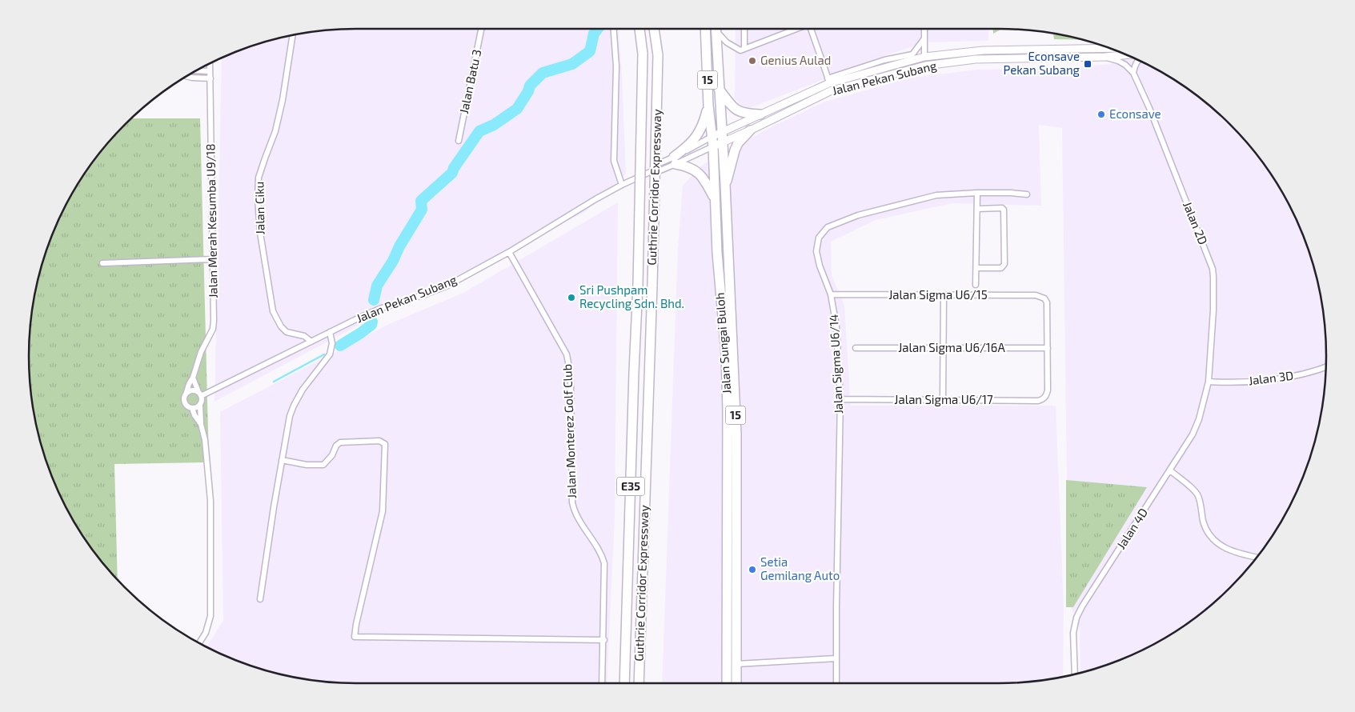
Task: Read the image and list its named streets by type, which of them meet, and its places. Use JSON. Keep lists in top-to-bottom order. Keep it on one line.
{"streets":{"highway":["15","Guthrie Corridor Expressway","Jalan Sungai Buloh","E35"],"main road":["Jalan Pekan Subang"],"street":["Jalan Batu 3","Jalan Ciku","Jalan Merah Kesumba U9/18","Jalan 2D","Jalan Sigma U6/15","Jalan Sigma U6/16A","Jalan Sigma U6/14","Jalan 3D","Jalan Sigma U6/17","Jalan Monterez Golf Club","Jalan 4D"]},"crossings":[["Jalan Pekan Subang","Jalan Ciku"],["Jalan Pekan Subang","Jalan Merah Kesumba U9/18"],["Jalan Pekan Subang","Jalan 2D"],["Jalan Pekan Subang","Jalan Sungai Buloh"],["Jalan Pekan Subang","Jalan Monterez Golf Club"],["Jalan 2D","Jalan 3D"],["Jalan 2D","Jalan 4D"],["Jalan Sigma U6/15","Jalan Sigma U6/16A"],["Jalan Sigma U6/15","Jalan Sigma U6/14"],["Jalan Sigma U6/15","Jalan Sigma U6/17"],["Jalan Sigma U6/16A","Jalan Sigma U6/17"],["Jalan Sigma U6/14","Jalan Sigma U6/17"],["Jalan 3D","Jalan 4D"]],"places":{"other":["Genius Aulad","Econsave","Sri Pushpam Recycling Sdn. Bhd.","Setia Gemilang Auto"],"transit":["Econsave Pekan Subang"]}}
